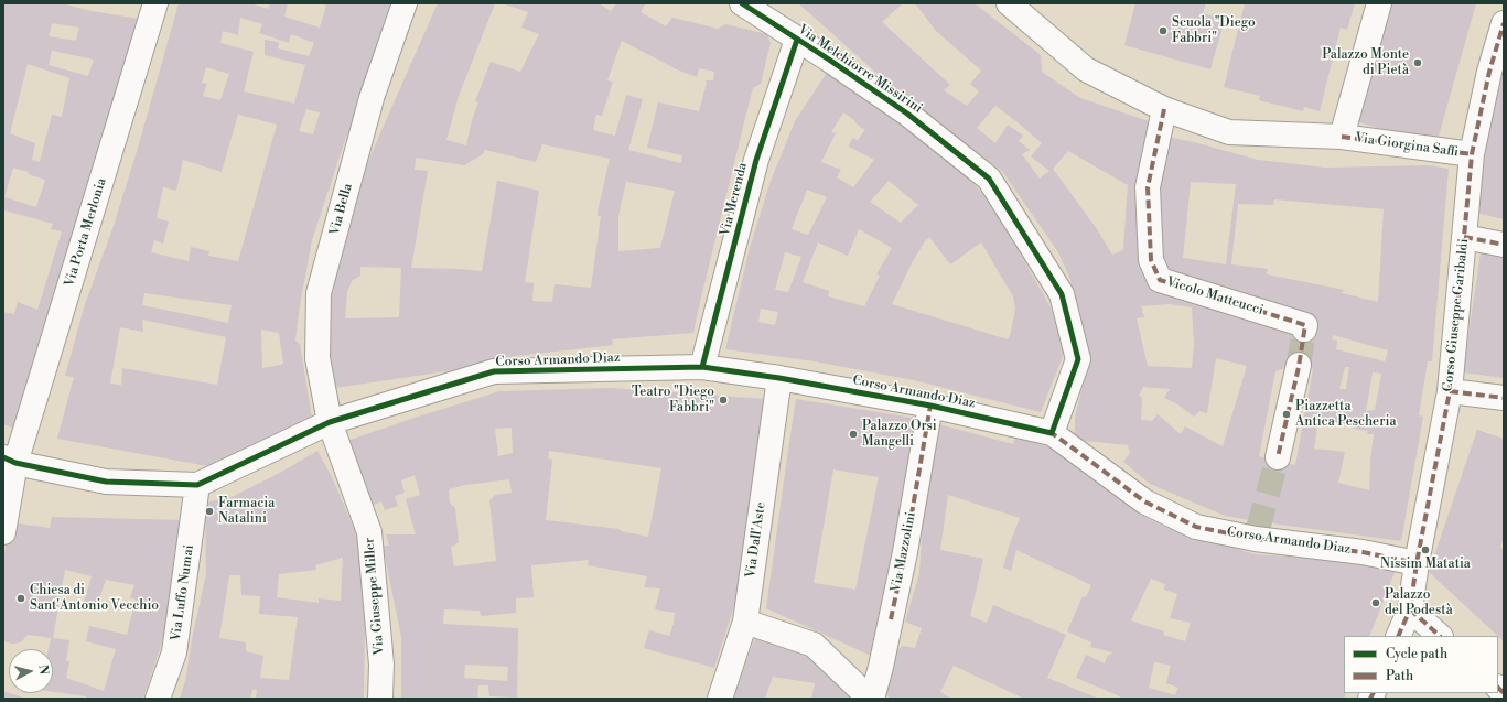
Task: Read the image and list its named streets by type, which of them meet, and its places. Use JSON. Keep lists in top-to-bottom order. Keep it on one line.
{"streets":{"street":["Via Melchiorre Missirini","Via Giorgina Saffi","Via Merenda","Via Bella","Via Porta Merlonia","Vicolo Matteucci","Corso Giuseppe Garibaldi","Corso Armando Diaz","Via Dall'Aste","Via Mazzolini","Via Luffo Numai","Via Giuseppe Miller"]},"crossings":[["Via Melchiorre Missirini","Via Merenda"],["Via Melchiorre Missirini","Corso Armando Diaz"],["Via Giorgina Saffi","Vicolo Matteucci"],["Via Giorgina Saffi","Corso Giuseppe Garibaldi"],["Via Merenda","Corso Armando Diaz"],["Via Bella","Corso Armando Diaz"],["Via Bella","Via Giuseppe Miller"],["Via Porta Merlonia","Corso Armando Diaz"],["Corso Giuseppe Garibaldi","Corso Armando Diaz"],["Corso Armando Diaz","Via Dall'Aste"],["Corso Armando Diaz","Via Mazzolini"],["Corso Armando Diaz","Via Luffo Numai"],["Corso Armando Diaz","Via Giuseppe Miller"]],"places":["Scuola \"Diego Fabbri\"","Palazzo Monte di Pietà","Teatro \"Diego Fabbri\"","Piazzetta Antica Pescheria","Palazzo Orsi Mangelli","Farmacia Natalini","Nissim Matatia","Chiesa di Sant'Antonio Vecchio","Palazzo del Podestà"],"legend":["Cycle path","Path"],"north":"right"}
